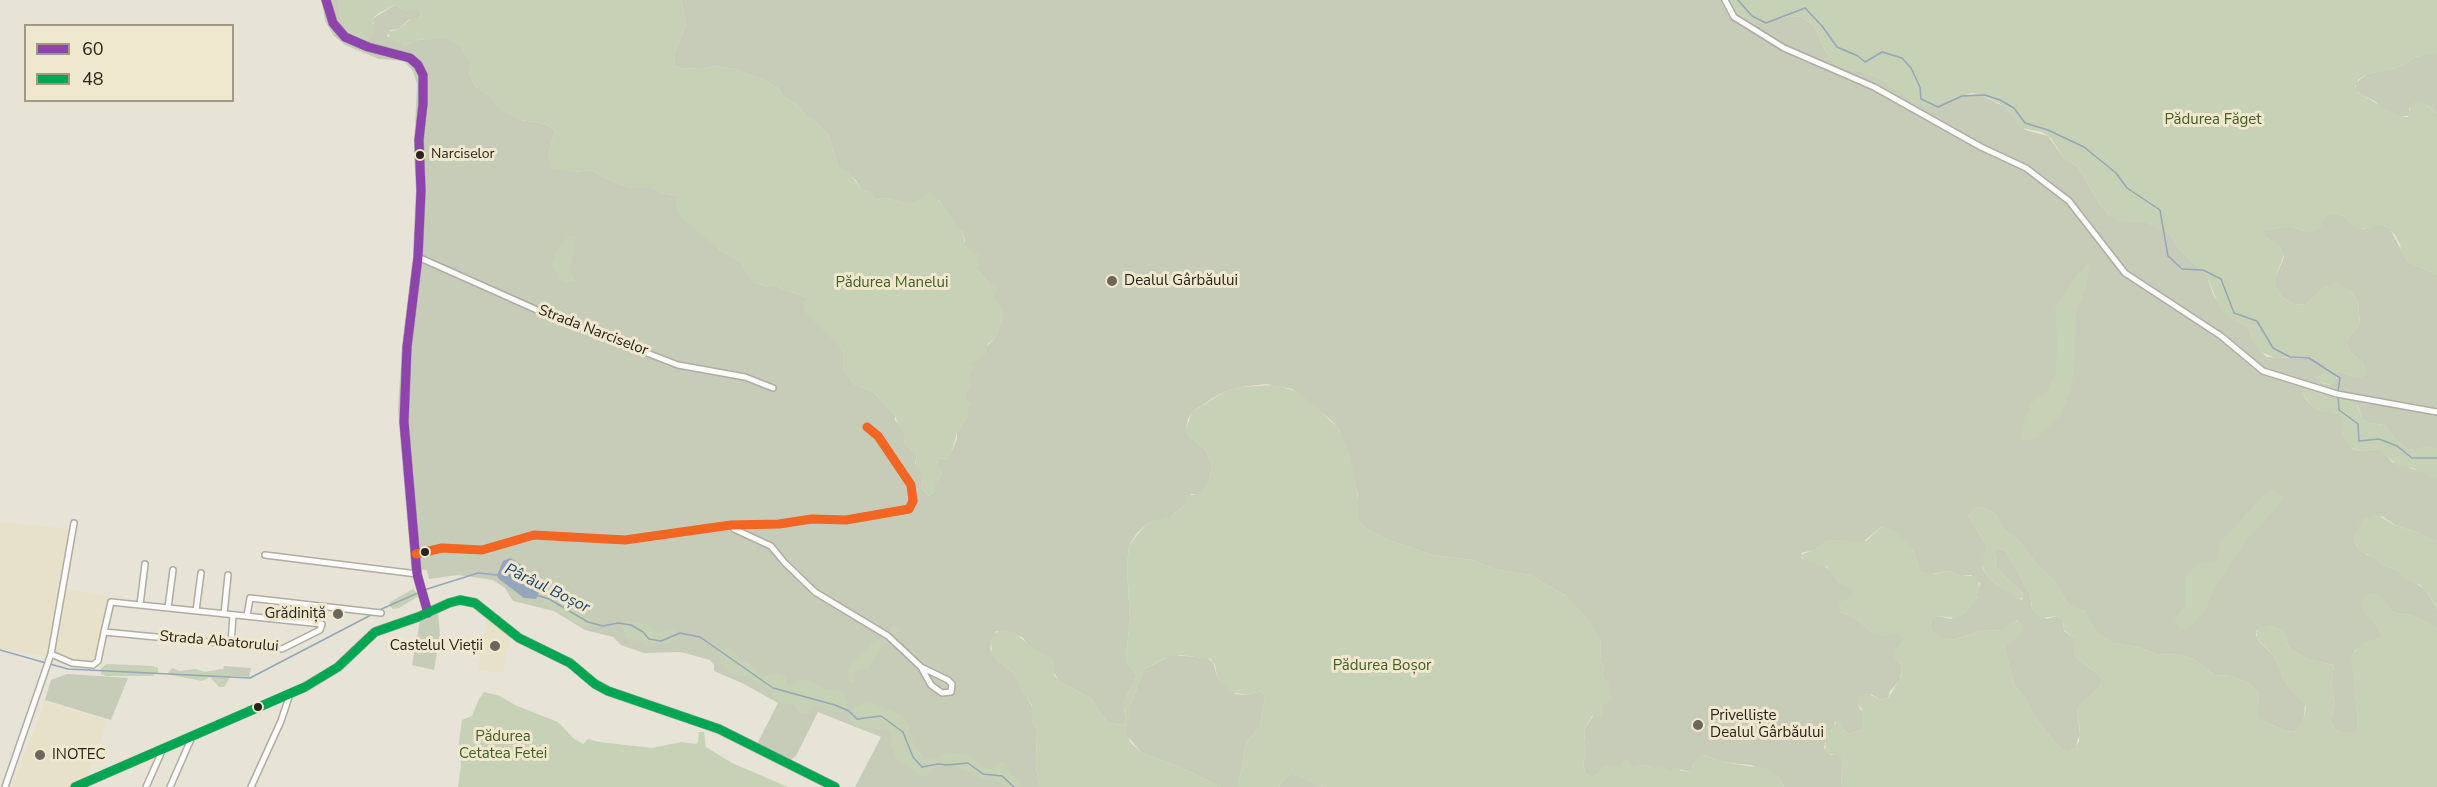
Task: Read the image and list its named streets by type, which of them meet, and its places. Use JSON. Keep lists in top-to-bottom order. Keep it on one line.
{"streets":{"street":["Strada Narciselor","Strada Abatorului"]},"water":["Pârâul Boșor"],"parks":["Pădurea Făget","Pădurea Manelui","Pădurea Boșor","Pădurea Cetatea Fetei"],"places":["Narciselor","Dealul Gârbăului","Grădiniță","Castelul Vieții","Privelliște Dealul Gârbăului","INOTEC"],"lines":["transit line 60","transit line 48"],"legend":["60","48"]}
